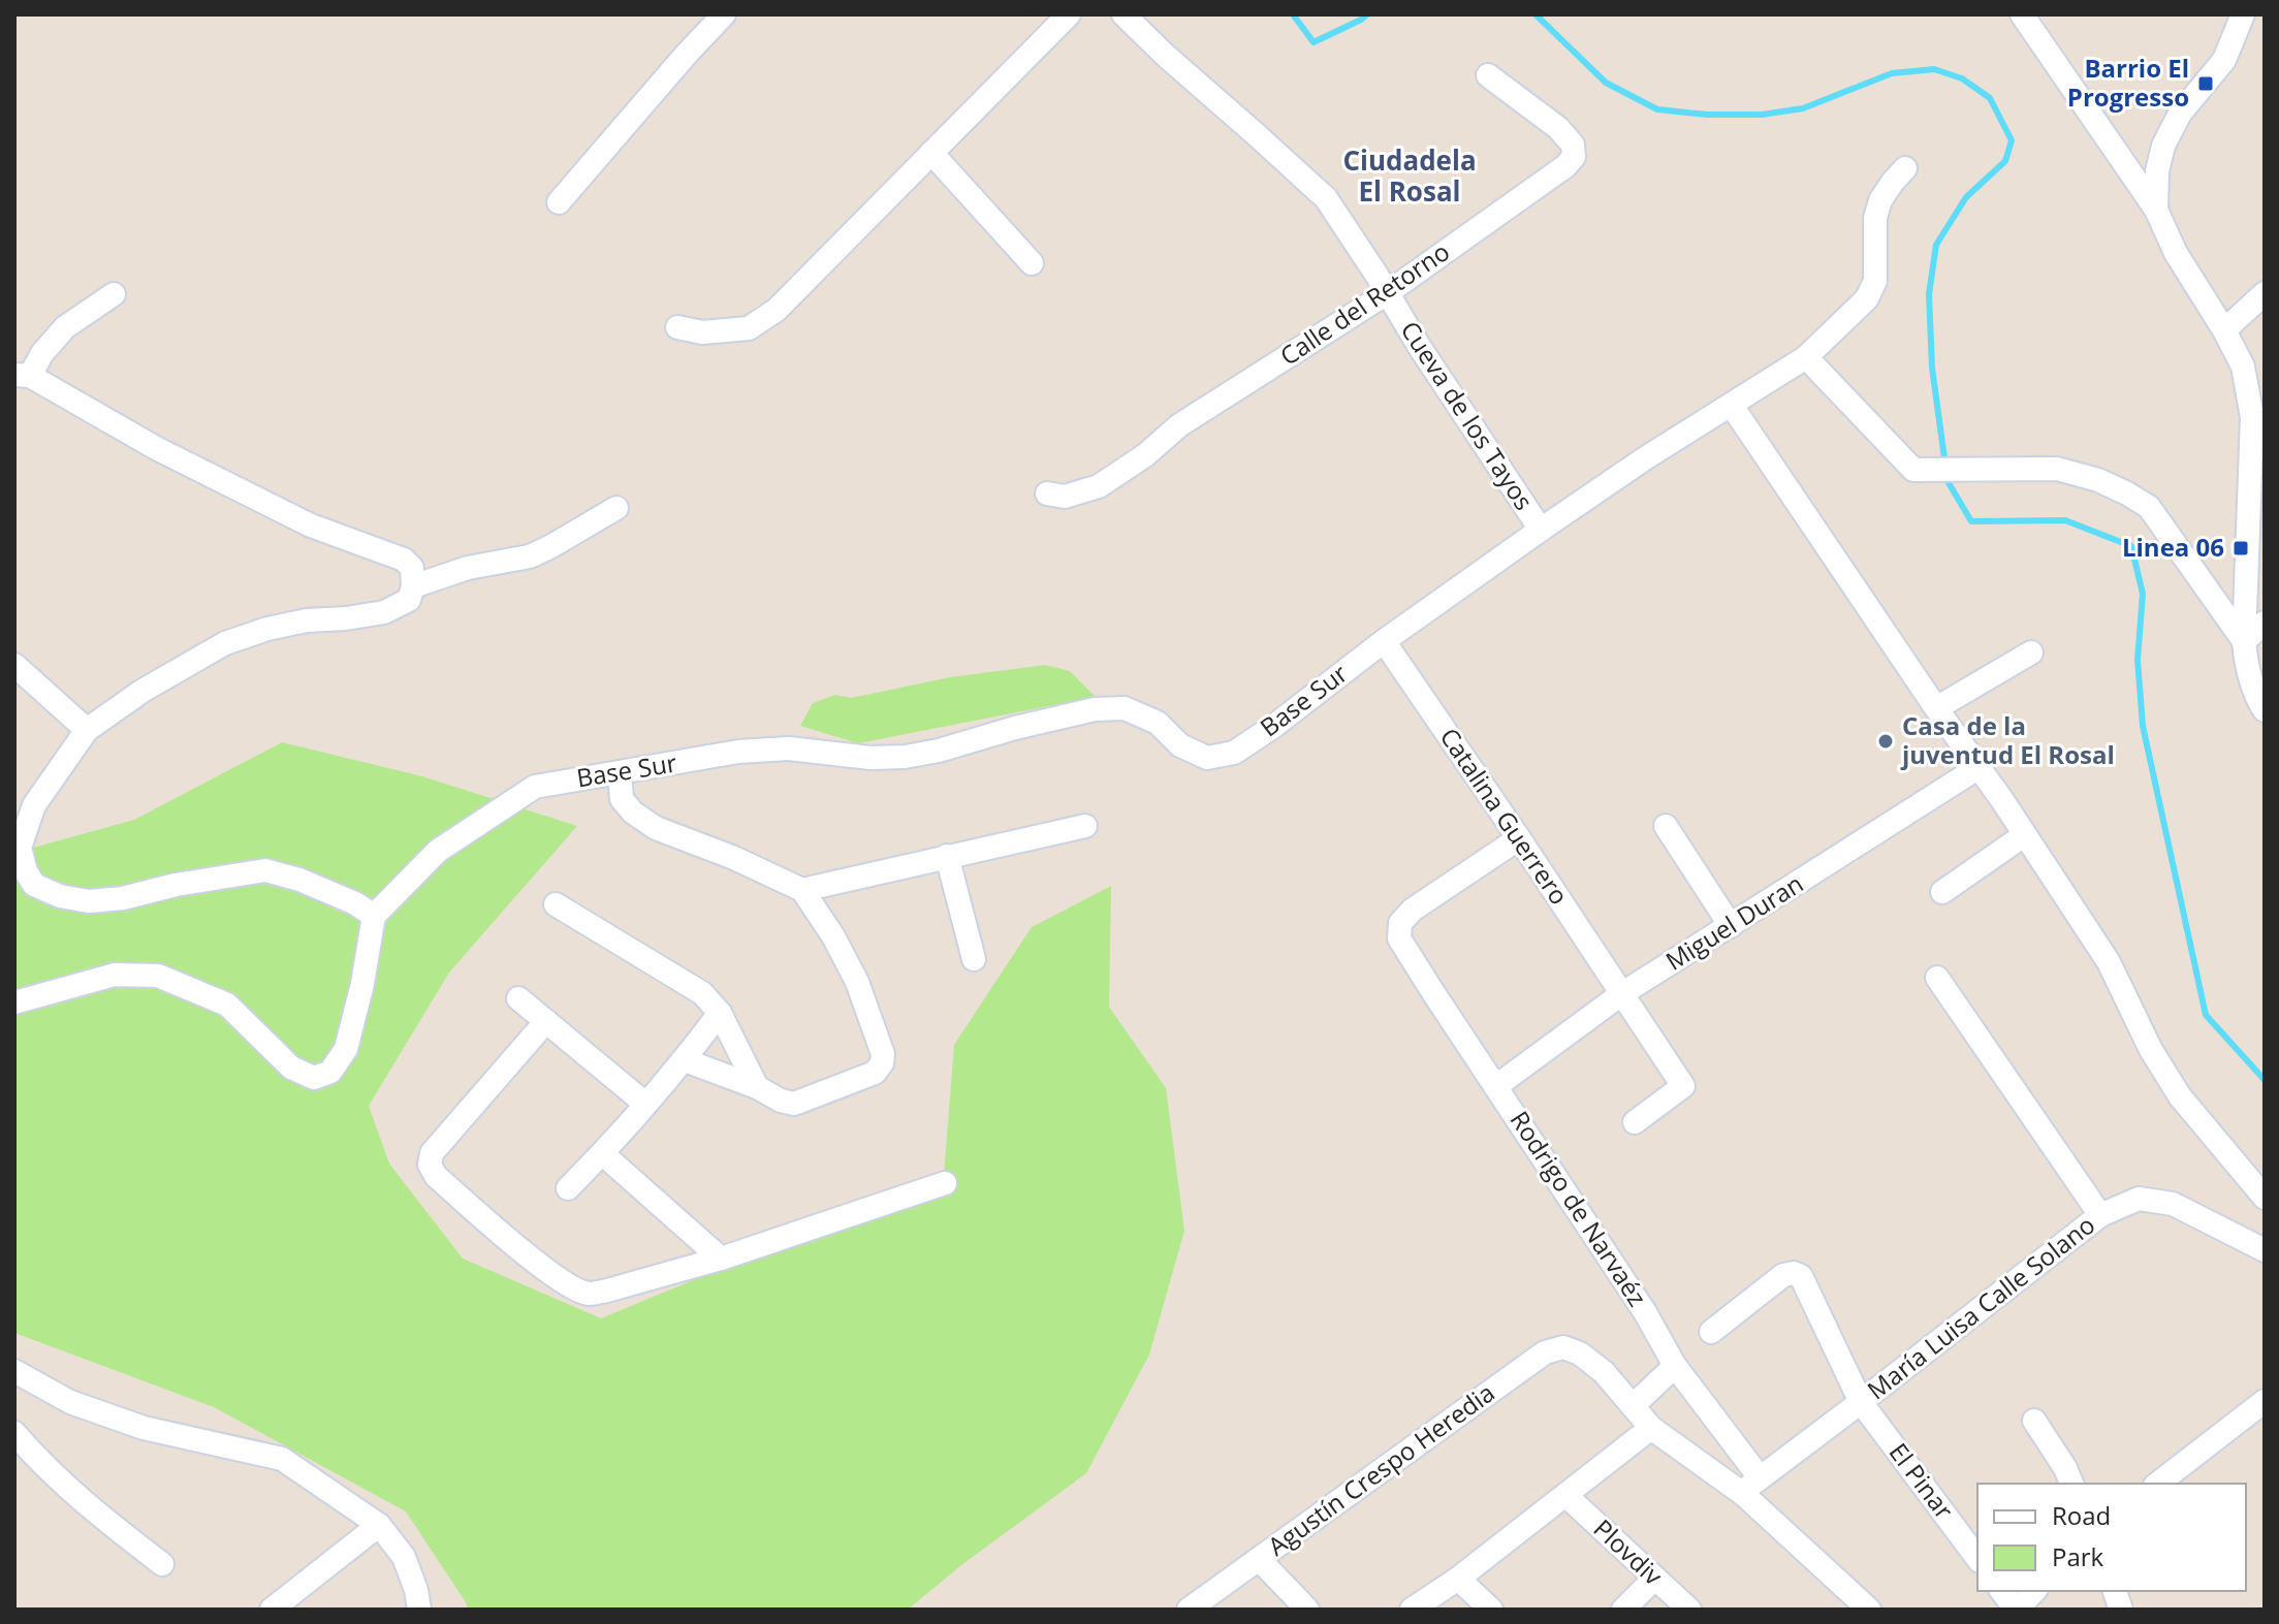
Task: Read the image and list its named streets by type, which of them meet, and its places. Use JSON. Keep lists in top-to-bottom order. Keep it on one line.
{"streets":{"street":["Calle del Retorno","Cueva de los Tayos","Base Sur","Catalina Guerrero","Miguel Duran","Rodrigo de Narvaéz","María Luisa Calle Solano","Agustín Crespo Heredia","El Pinar","Plovdiv"]},"crossings":[["Calle del Retorno","Cueva de los Tayos"],["Cueva de los Tayos","Base Sur"],["Base Sur","Catalina Guerrero"],["Catalina Guerrero","Miguel Duran"],["Catalina Guerrero","Rodrigo de Narvaéz"],["Miguel Duran","Rodrigo de Narvaéz"],["Rodrigo de Narvaéz","María Luisa Calle Solano"],["María Luisa Calle Solano","El Pinar"]],"districts":["Ciudadela El Rosal"],"places":{"transit":["Barrio El Progresso","Linea 06"],"other":["Casa de la juventud El Rosal"]},"legend":["Road","Park"]}
